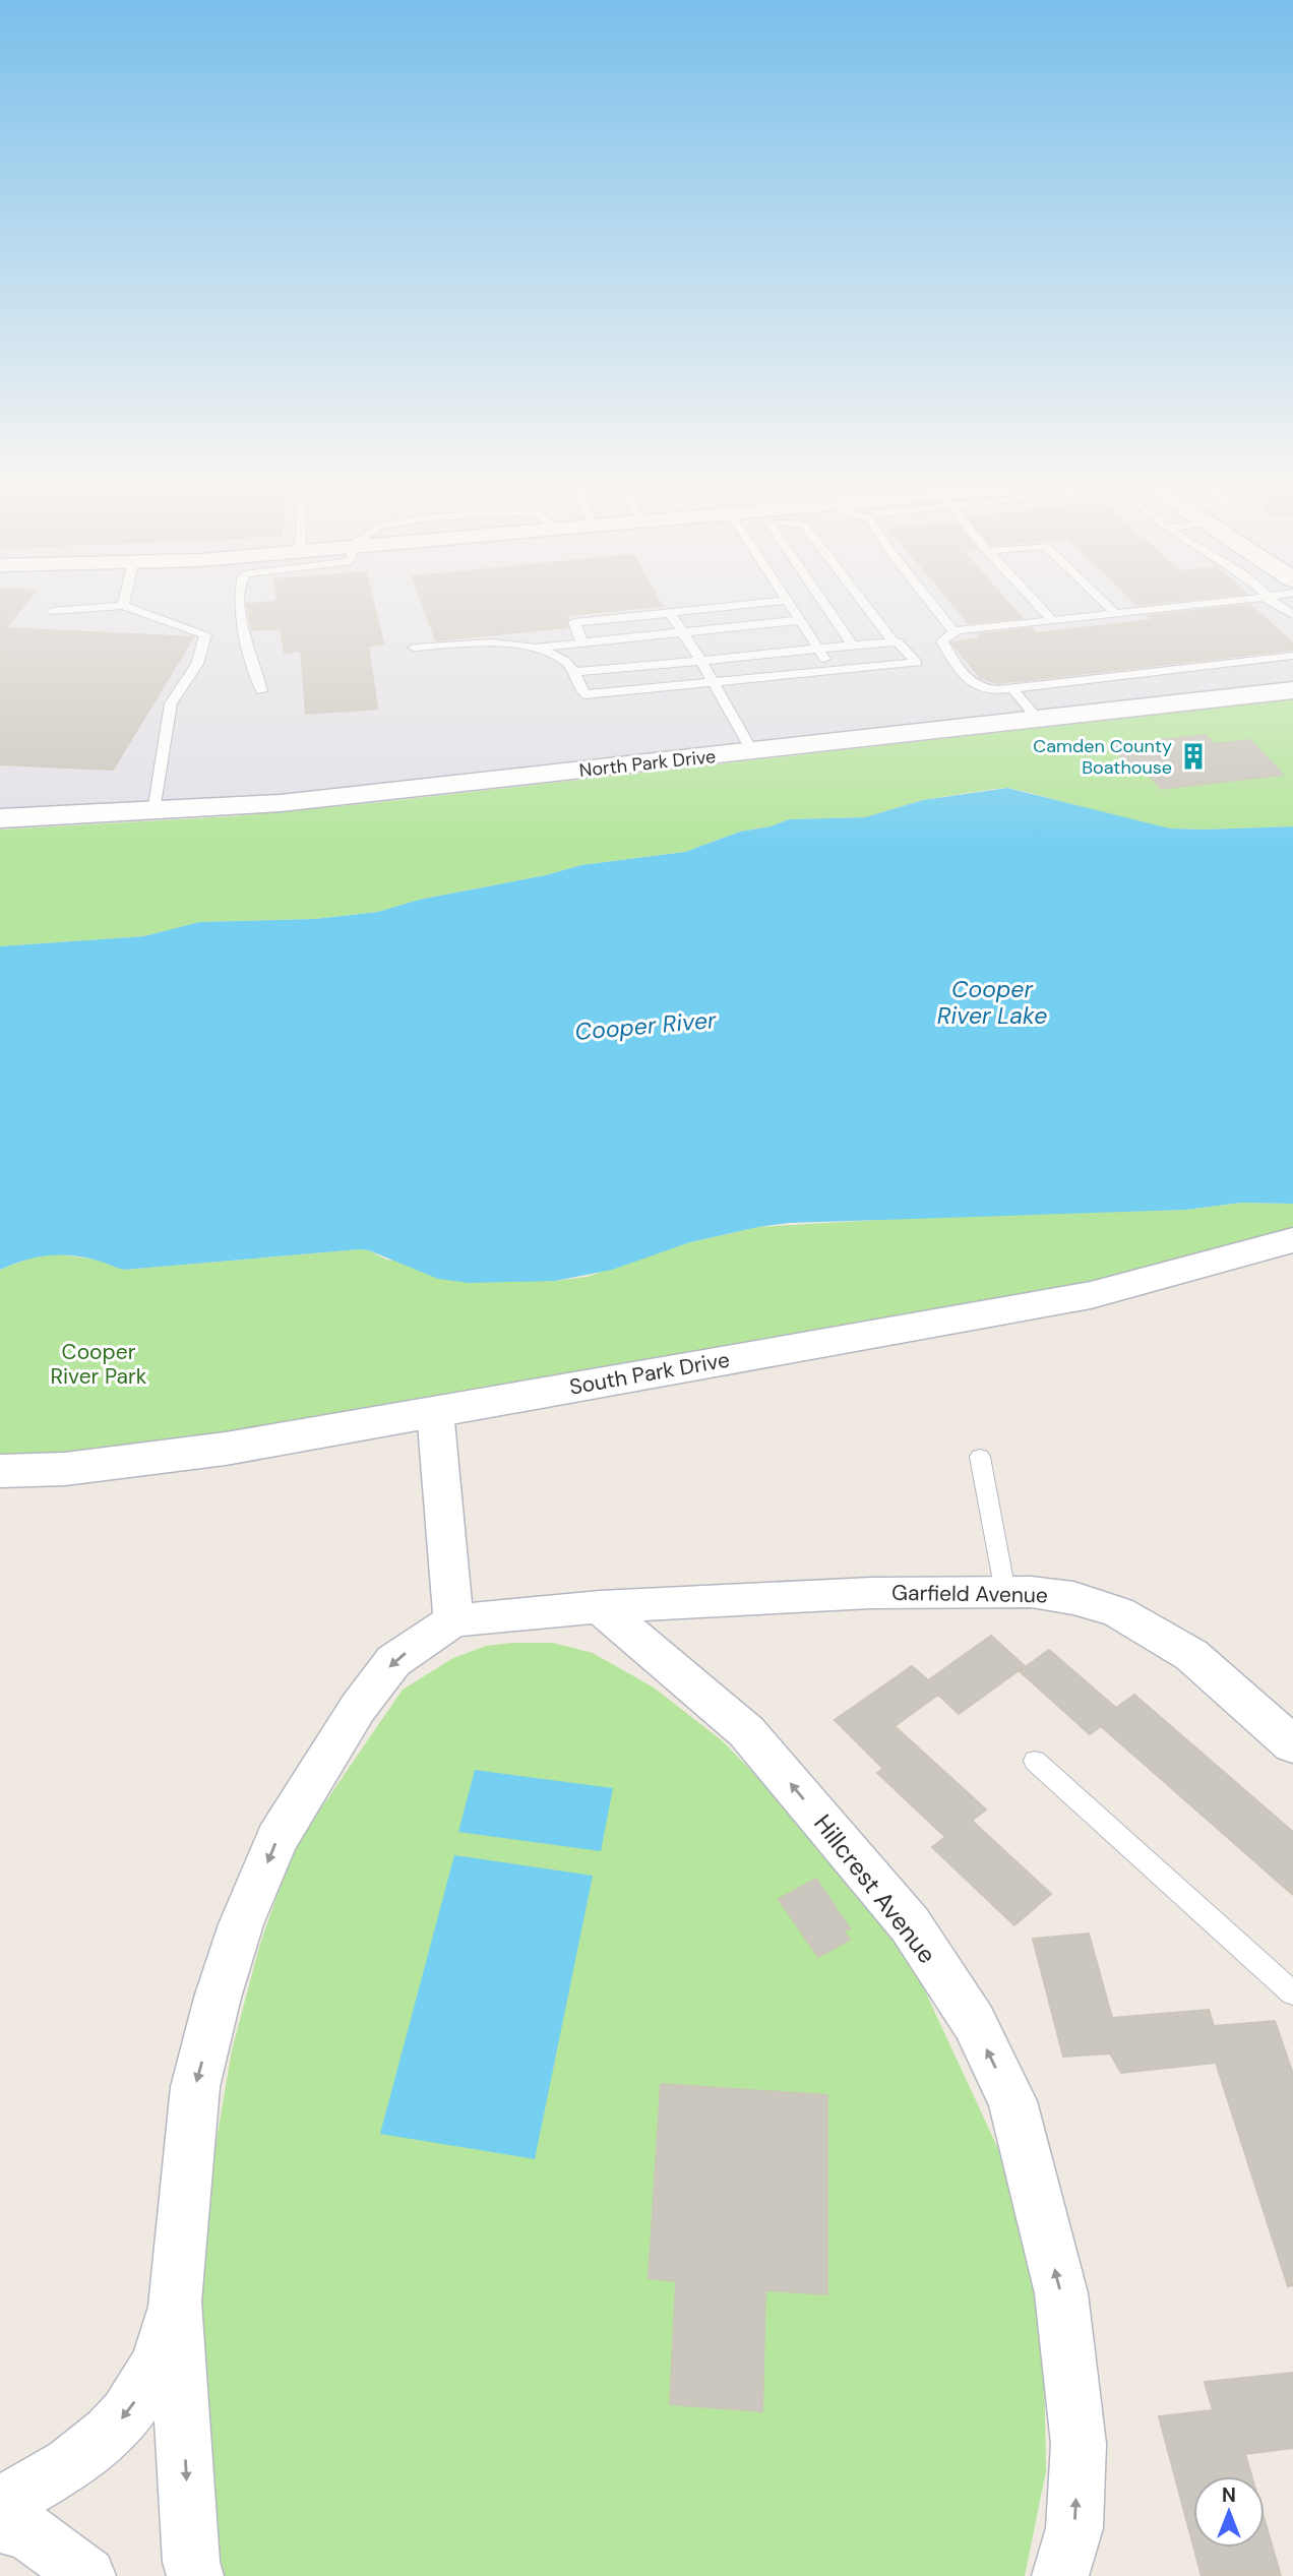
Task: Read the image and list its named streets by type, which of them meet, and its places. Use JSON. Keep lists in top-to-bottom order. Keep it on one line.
{"streets":{"street":["North Park Drive","South Park Drive","Garfield Avenue","Hillcrest Avenue"]},"crossings":[["Garfield Avenue","Hillcrest Avenue"]],"one_way":["Hillcrest Avenue"],"water":["Cooper River Lake","Cooper River"],"parks":["Cooper River Park"],"places":{"building":["Camden County Boathouse"]},"north":"top"}
